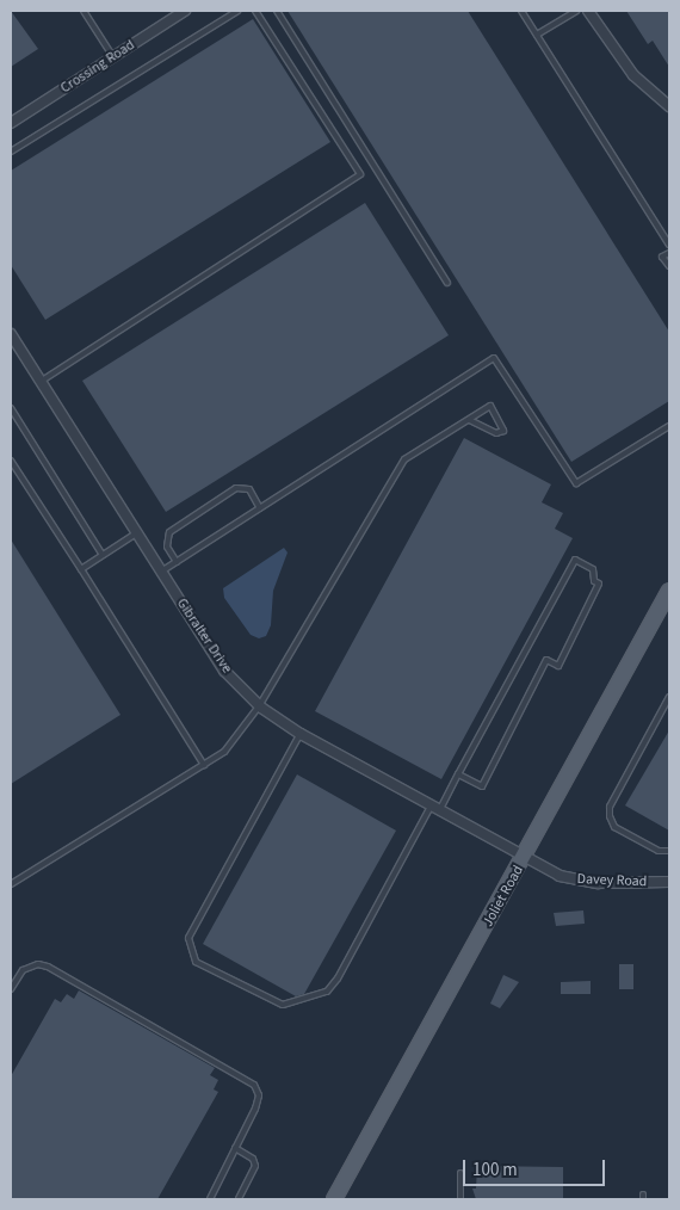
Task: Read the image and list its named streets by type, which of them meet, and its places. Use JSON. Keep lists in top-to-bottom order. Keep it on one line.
{"streets":{"main road":["Joliet Road"],"street":["Crossing Road","Gibralter Drive","Davey Road"]},"crossings":[["Gibralter Drive","Davey Road"],["Gibralter Drive","Joliet Road"],["Davey Road","Joliet Road"]],"scale_bar":"100 m"}
